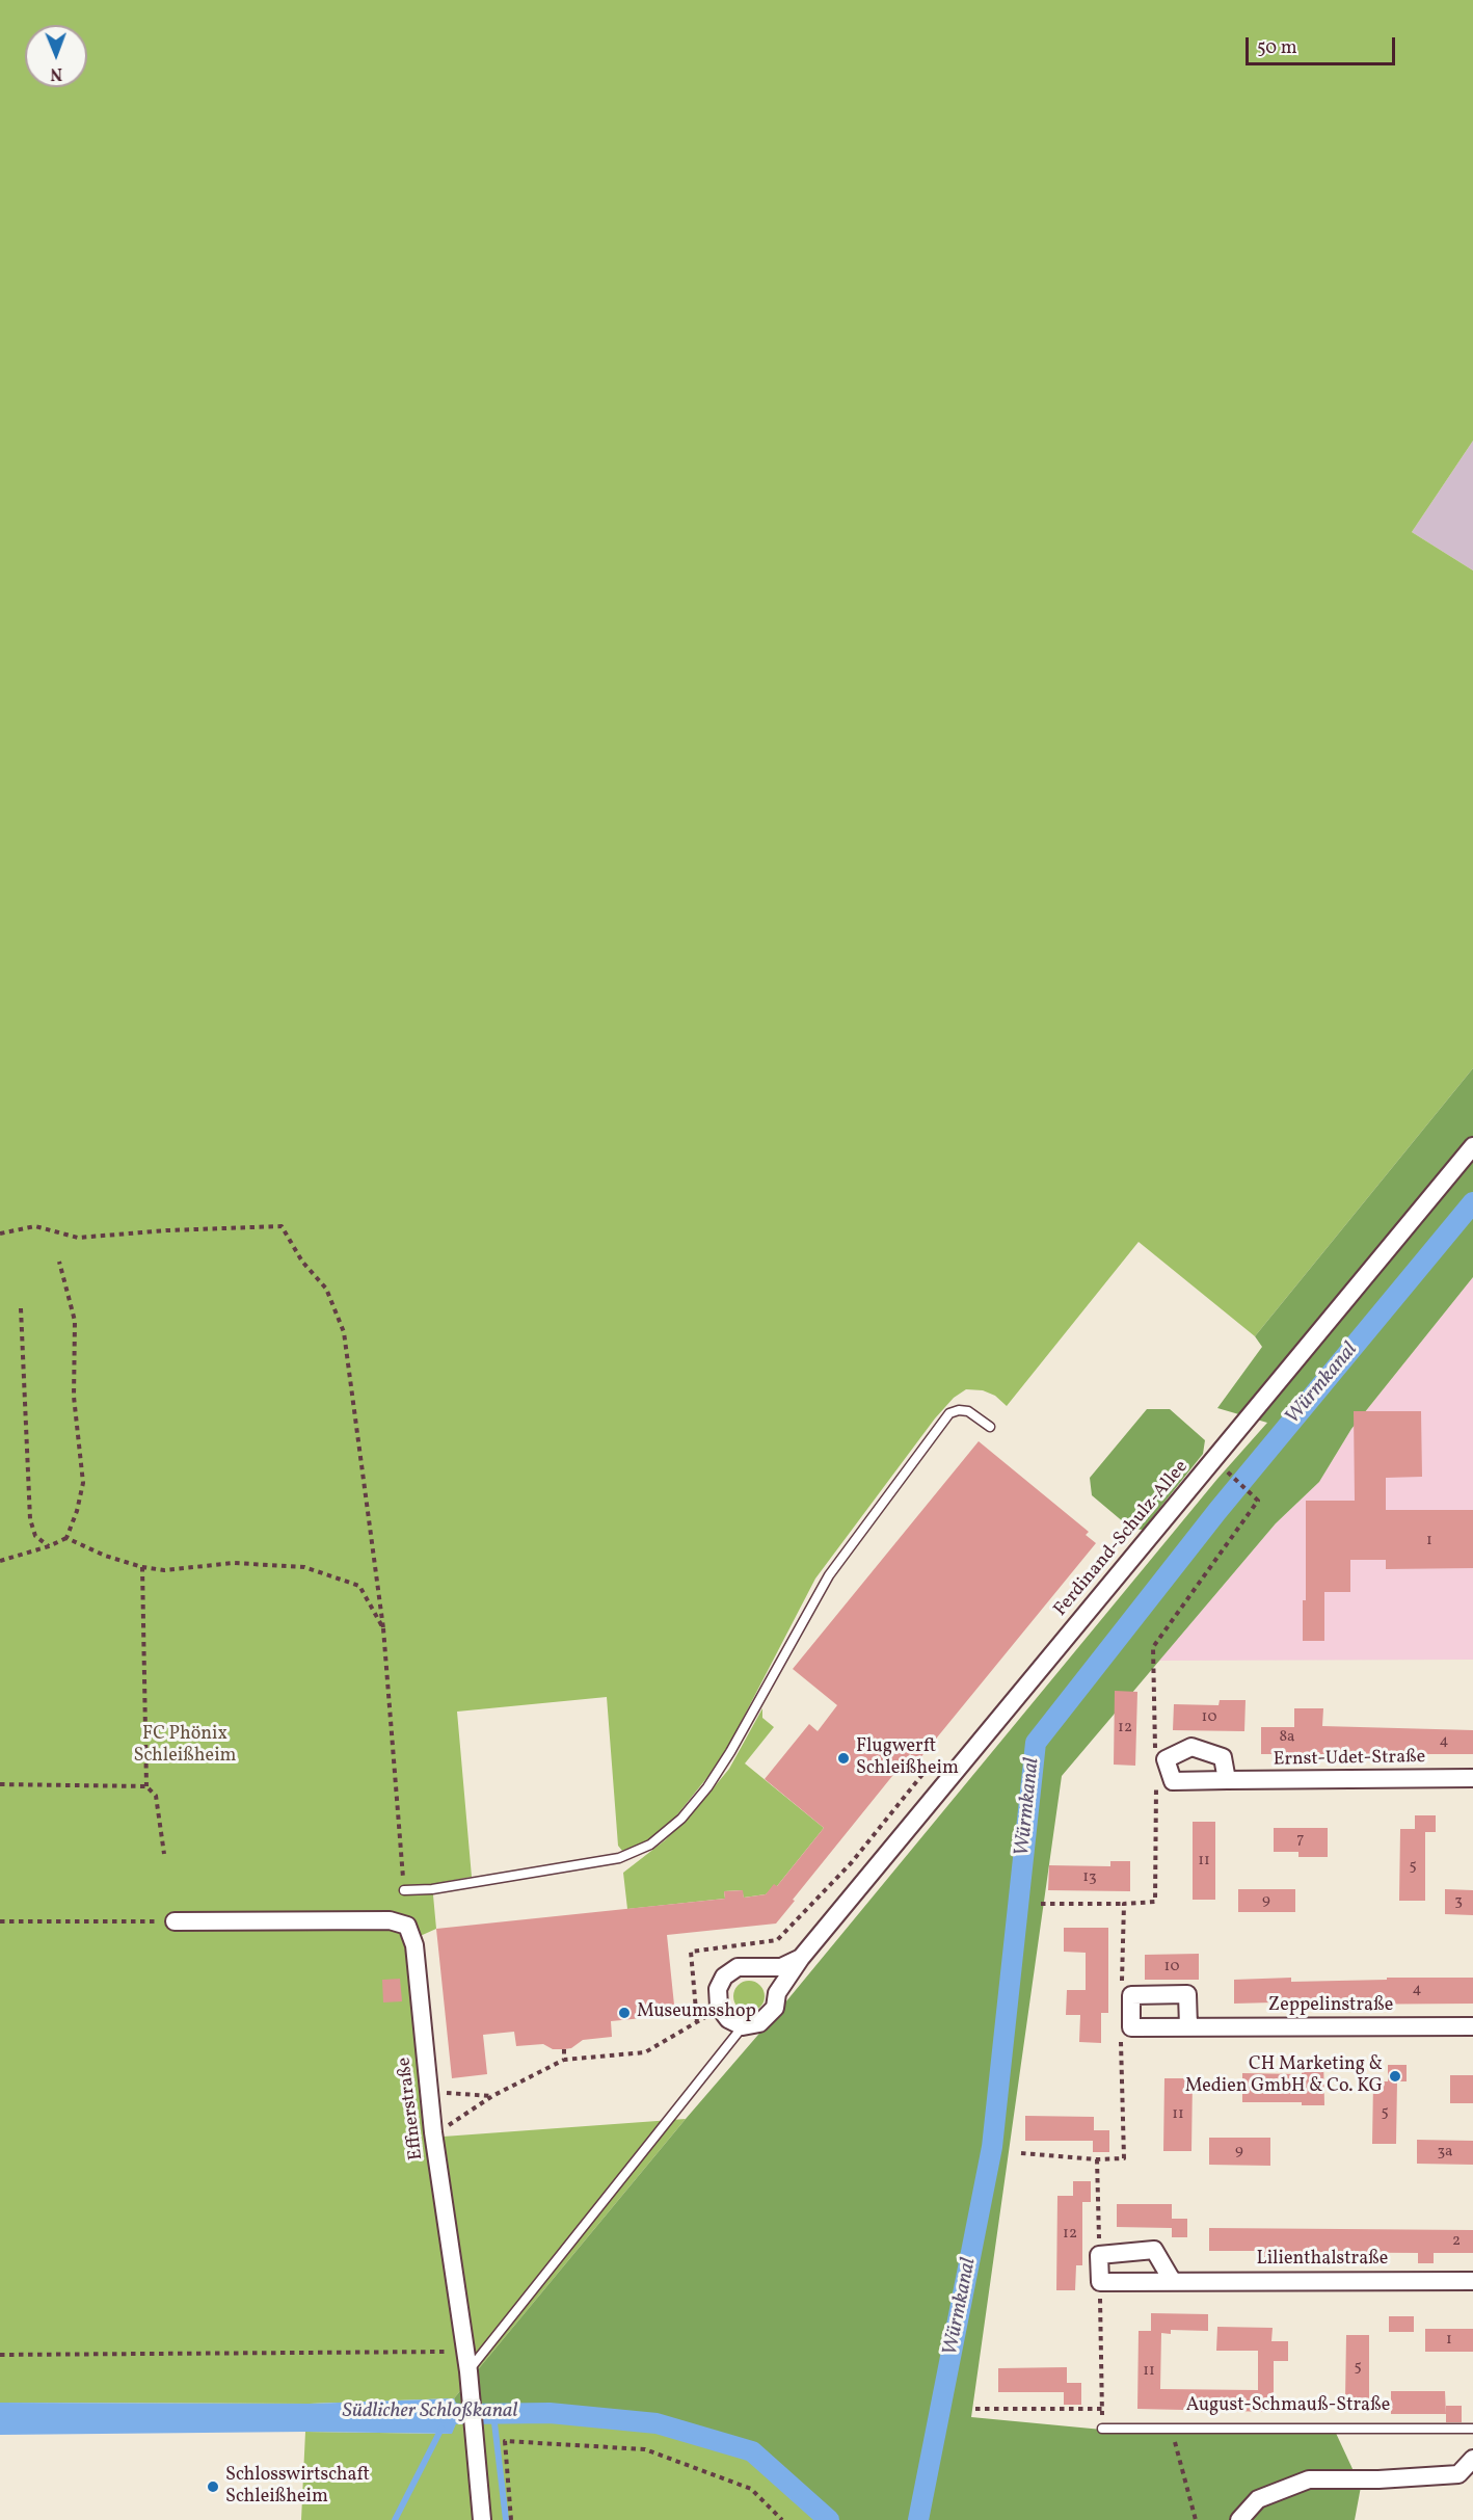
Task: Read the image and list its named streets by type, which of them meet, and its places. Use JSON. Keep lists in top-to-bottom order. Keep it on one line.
{"streets":{"street":["Ferdinand-Schulz-Allee","Ernst-Udet-Straße","Zeppelinstraße","Effnerstraße","Lilienthalstraße"],"lane":["August-Schmauß-Straße"]},"water":["Würmkanal","Südlicher Schloßkanal"],"parks":["FC Phönix Schleißheim"],"places":["Flugwerft Schleißheim","Museumsshop","CH Marketing & Medien GmbH & Co. KG","Schlosswirtschaft Schleißheim"],"house_numbers":["1","10","12","8a","4","7","11","5","13","9","3","10","4","5","11","9","3a","12","2","1","5","11"],"scale_bar":"50 m","north":"bottom"}
